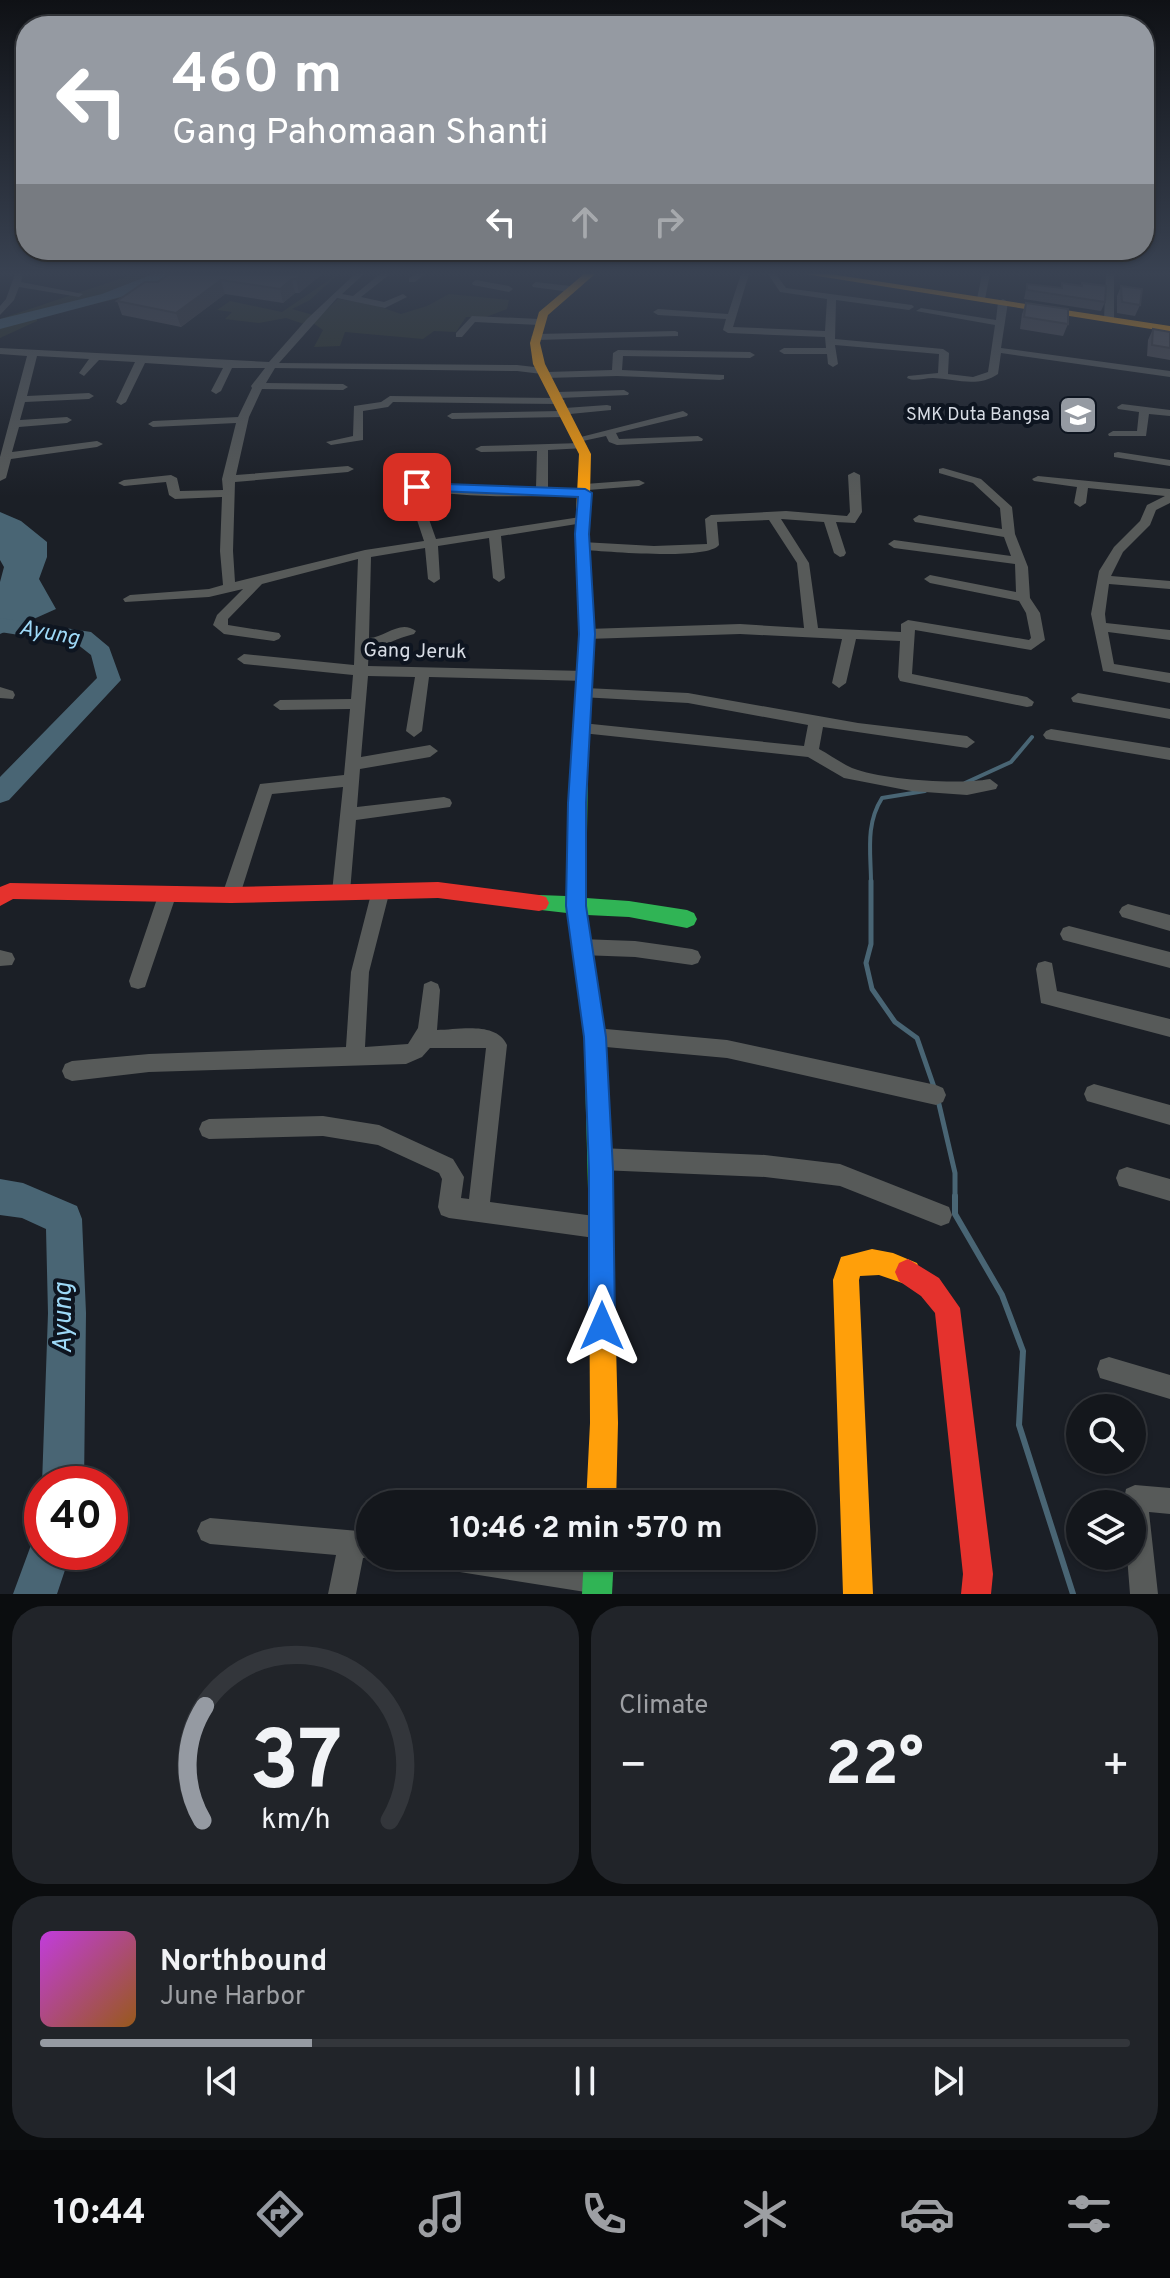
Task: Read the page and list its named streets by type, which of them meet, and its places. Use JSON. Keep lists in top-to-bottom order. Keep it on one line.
{"streets":{"street":["Gang Jeruk"]},"water":["Ayung"],"places":{"school or university":["SMK Duta Bangsa"]},"page":{"turn":["460 m","Gang Pahomaan Shanti"],"limit":"40","trip":"10:46 · 2 min · 570 m","tile":"Climate","heat":["−","22°","+"],"song":["Northbound","June Harbor"],"tabs":"10:44","gauge":["37","km/h"]}}
